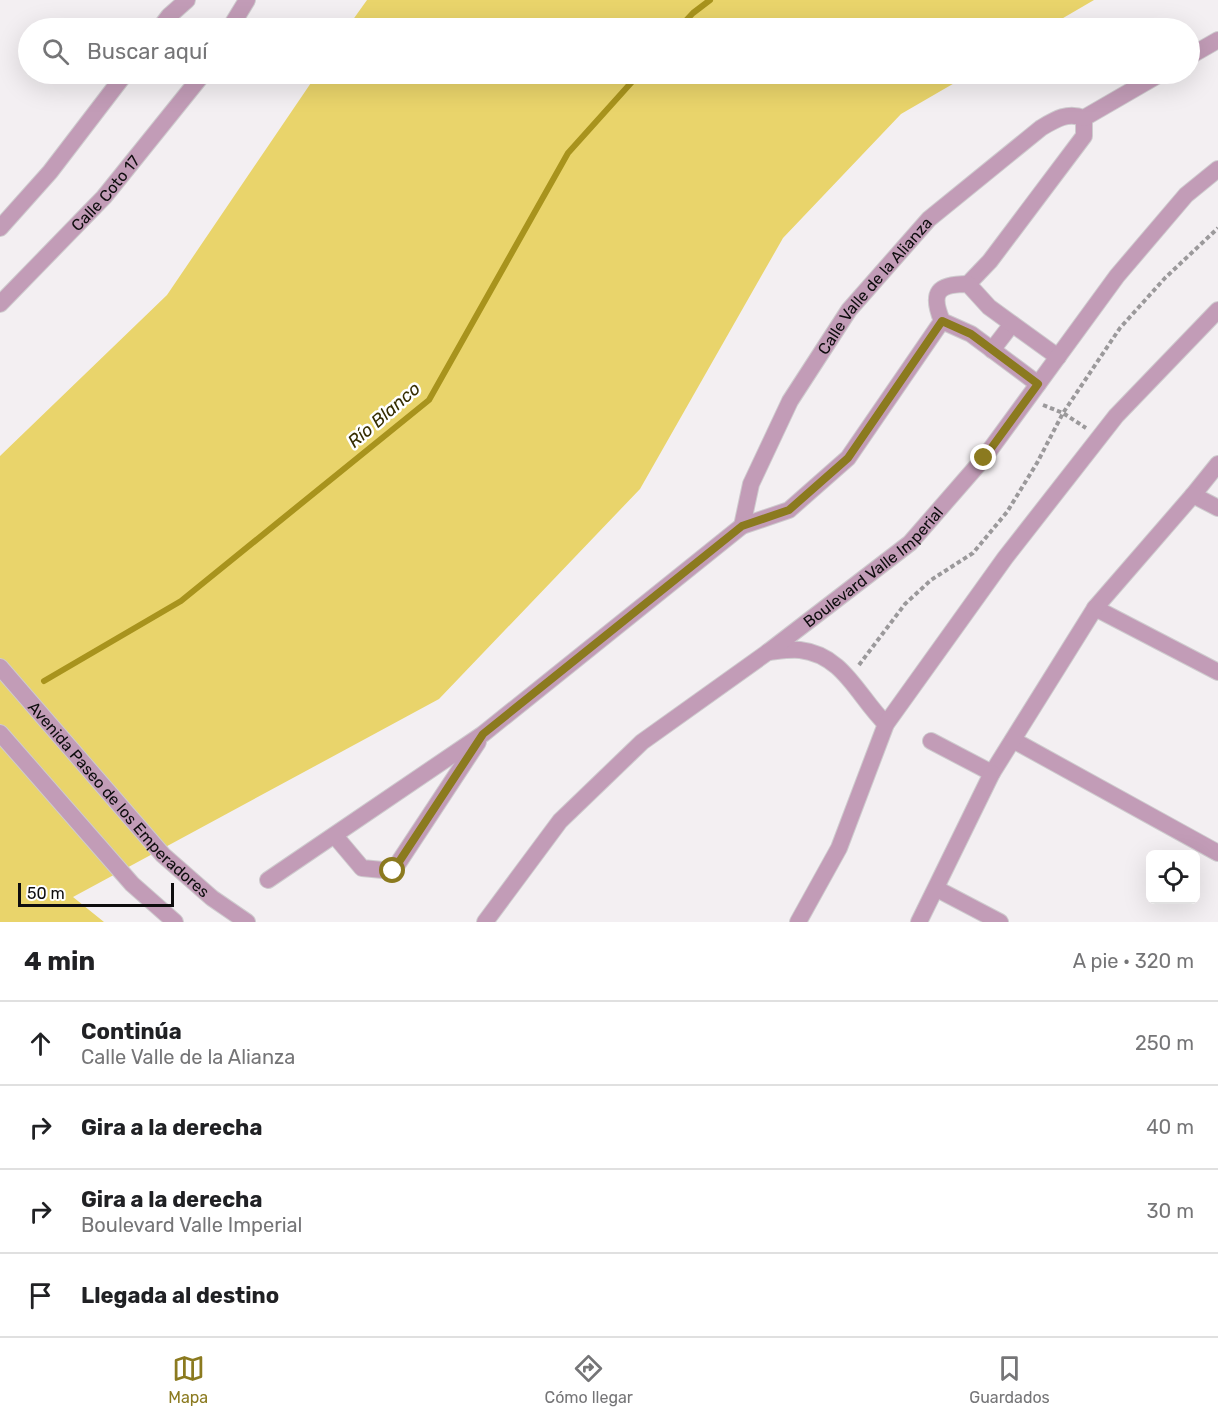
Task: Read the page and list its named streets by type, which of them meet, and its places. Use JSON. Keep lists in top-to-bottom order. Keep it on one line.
{"streets":{"street":["Calle Coto 17","Calle Valle de la Alianza","Boulevard Valle Imperial","Avenida Paseo de los Emperadores"]},"water":["Río Blanco"],"scale_bar":"50 m","page":{"search":"Buscar aquí","scale":"50 m","heading":["4 min","A pie · 320 m"],"list":[["Continúa","Calle Valle de la Alianza","250 m"],["Gira a la derecha","40 m"],["Gira a la derecha","Boulevard Valle Imperial","30 m"],"Llegada al destino"],"nav":["Mapa","Cómo llegar","Guardados"]}}
